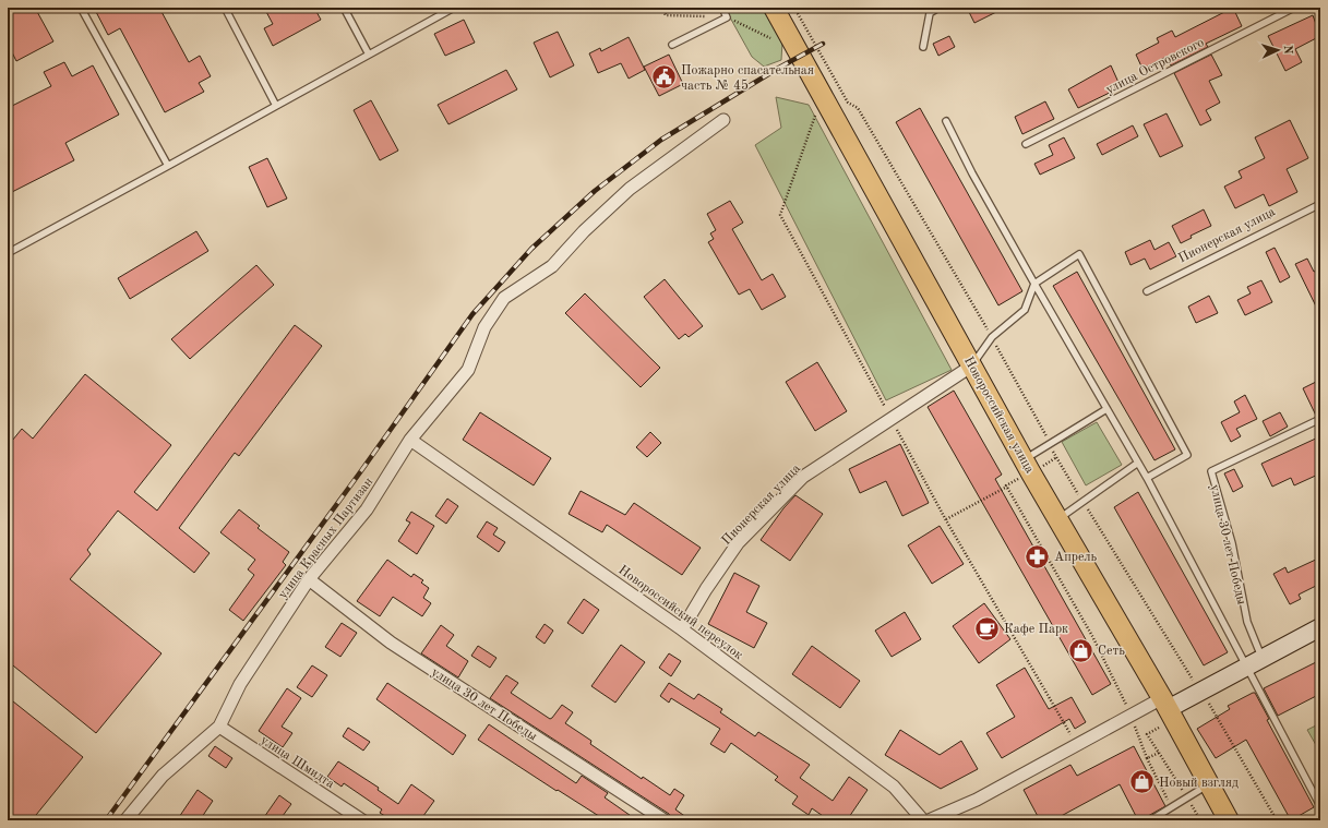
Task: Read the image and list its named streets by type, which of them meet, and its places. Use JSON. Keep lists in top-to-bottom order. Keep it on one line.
{"streets":{"main road":["Новороссийская улица"],"street":["Пионерская улица","улица Красных Партизан","улица 30 лет Победы","Новороссийский переулок","улица Шмидта"],"lane":["улица Островского"]},"crossings":[["Пионерская улица","Новороссийская улица"],["Пионерская улица","Новороссийский переулок"],["улица Красных Партизан","улица 30 лет Победы"],["улица Красных Партизан","Новороссийский переулок"],["улица Красных Партизан","улица Шмидта"]],"places":{"public building":["Пожарно спасательная часть № 45"],"pharmacy":["Апрель"],"cafe":["Кафе Парк"],"shop":["Сеть","Новый взгляд"]},"north":"right"}
